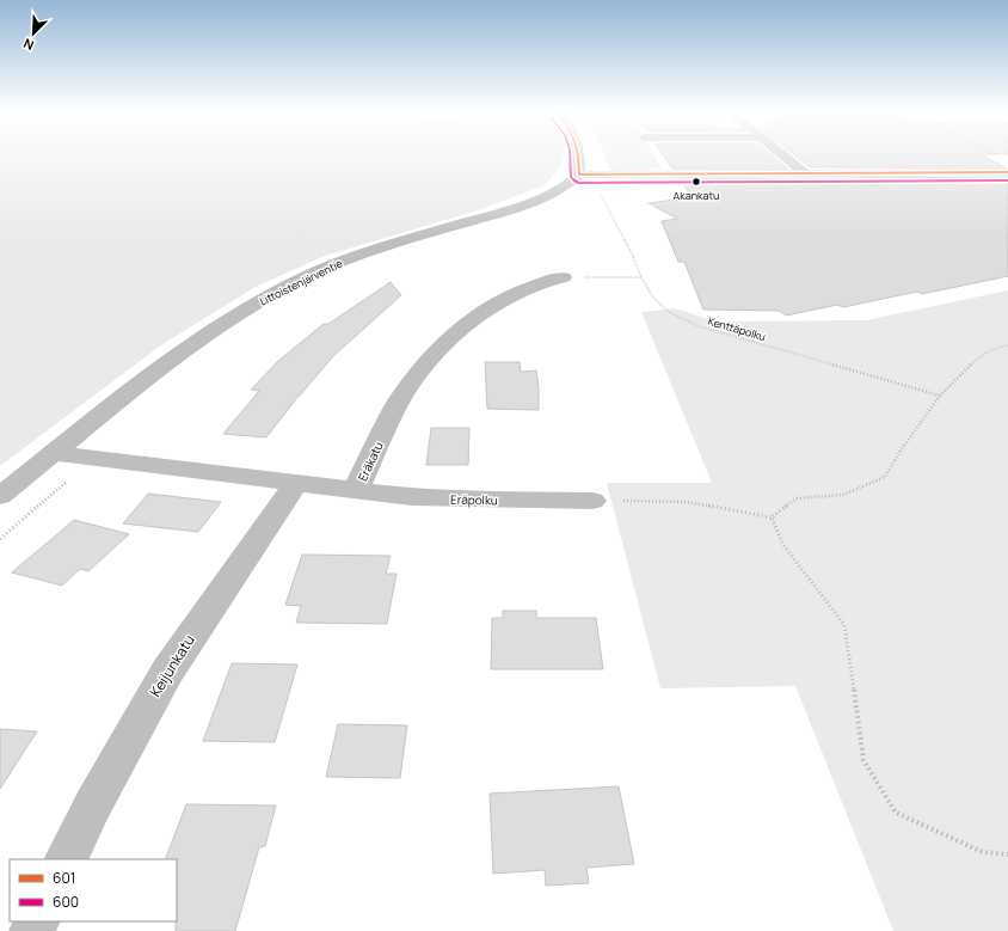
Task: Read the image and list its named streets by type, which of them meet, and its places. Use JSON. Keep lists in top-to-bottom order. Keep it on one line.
{"streets":{"street":["Littoistenjärventie","Eräkatu","Eräpolku","Keijunkatu"],"path":["Kenttäpolku"]},"crossings":[["Littoistenjärventie","Eräkatu"],["Eräkatu","Eräpolku"],["Eräkatu","Keijunkatu"]],"places":["Akankatu"],"lines":["transit line 601","transit line 600"],"legend":["601","600"],"north":"bottom left"}
